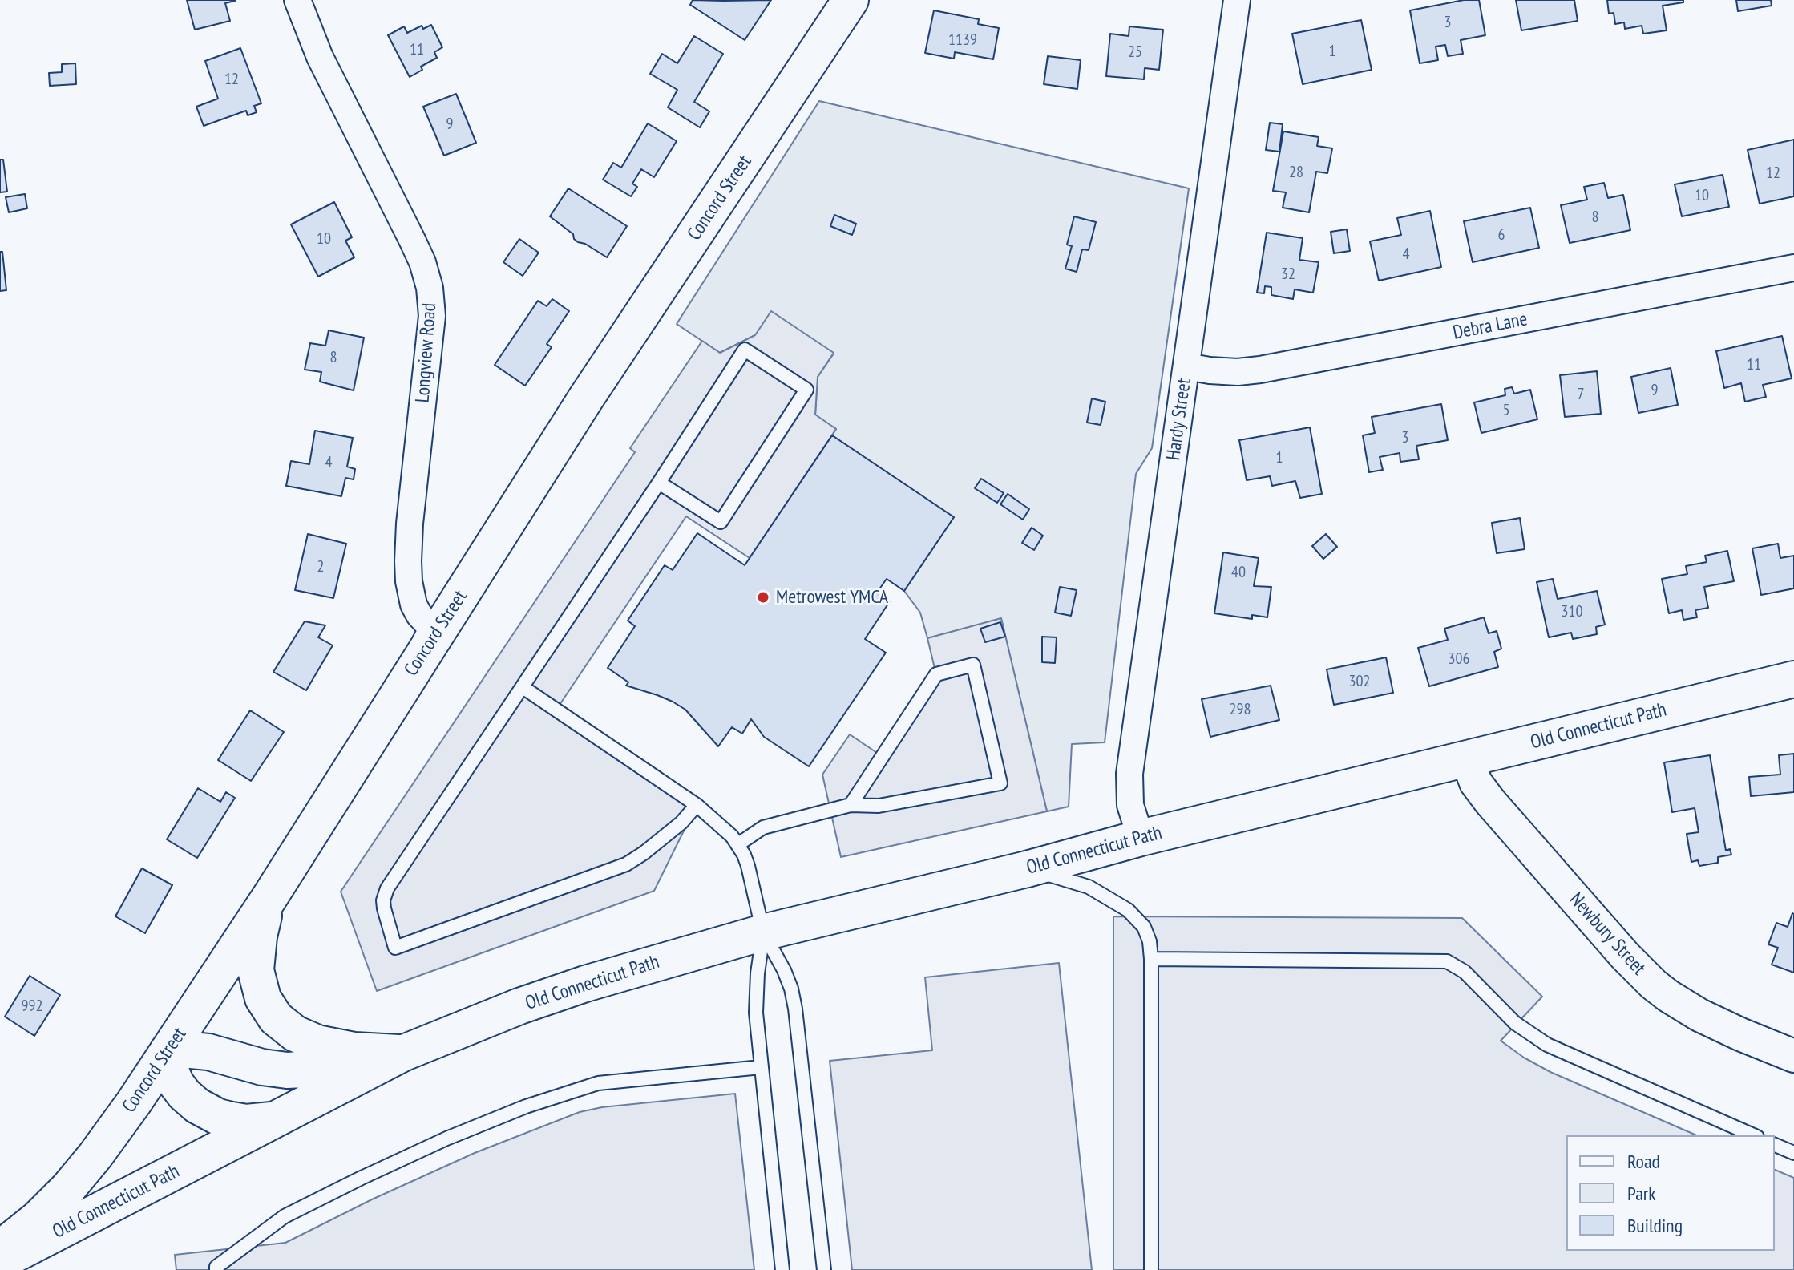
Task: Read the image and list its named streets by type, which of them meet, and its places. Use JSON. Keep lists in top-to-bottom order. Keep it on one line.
{"streets":{"main road":["Concord Street","Old Connecticut Path"],"street":["Debra Lane","Longview Road","Hardy Street","Newbury Street"]},"crossings":[["Concord Street","Longview Road"],["Concord Street","Old Connecticut Path"],["Debra Lane","Hardy Street"],["Hardy Street","Old Connecticut Path"],["Old Connecticut Path","Newbury Street"]],"places":["Metrowest YMCA"],"house_numbers":["3","1139","11","1","25","12","9","28","12","10","8","6","10","4","32","8","11","9","7","5","3","1","4","2","40","310","306","302","298","992"],"legend":["Road","Park","Building"]}
